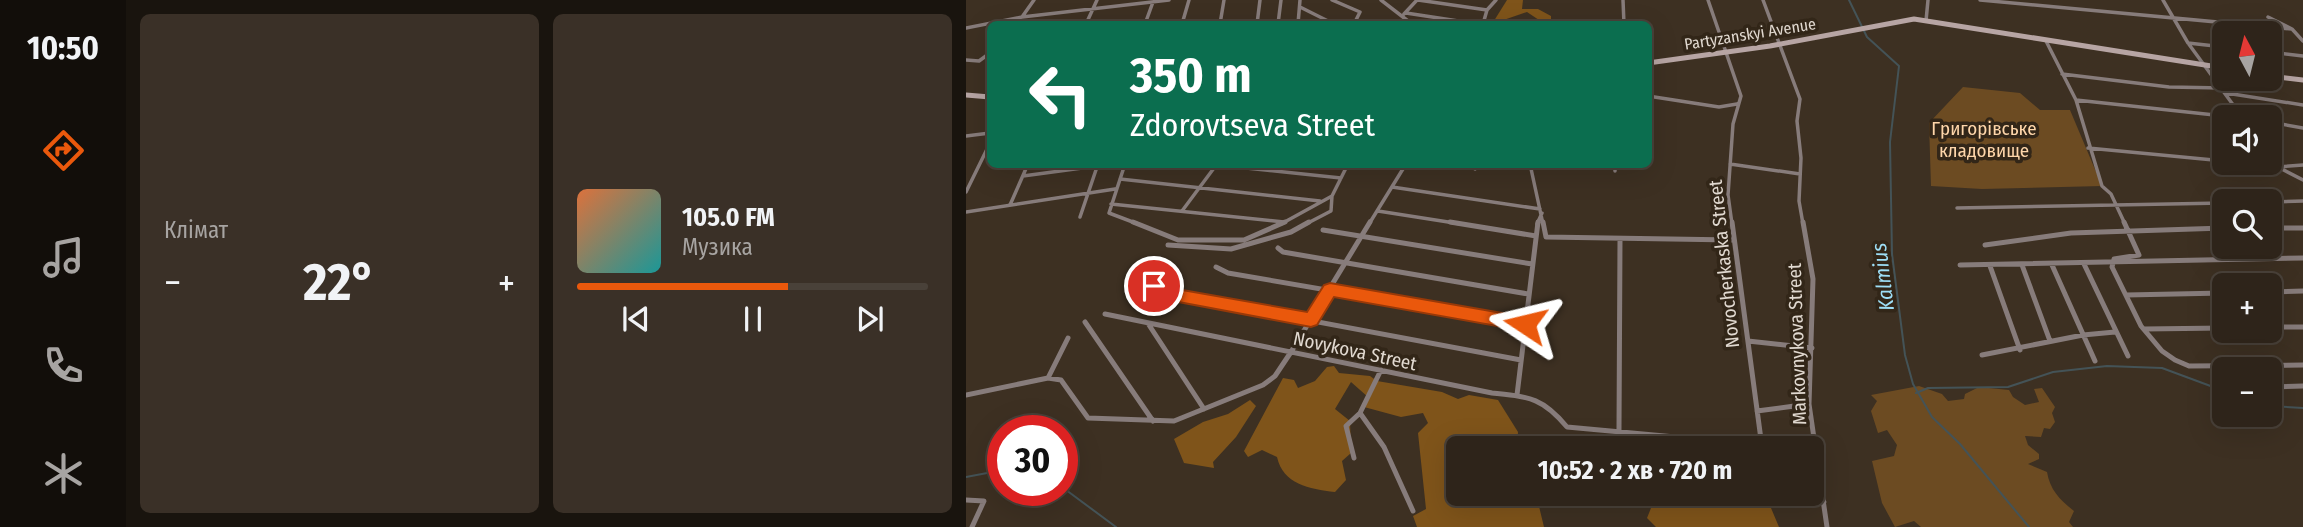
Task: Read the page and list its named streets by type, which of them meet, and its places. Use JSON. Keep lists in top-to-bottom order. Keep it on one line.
{"streets":{"street":["Partyzanskyi Avenue","Novocherkaska Street","Markovnykova Street","Novykova Street"]},"crossings":[["Partyzanskyi Avenue","Novocherkaska Street"],["Partyzanskyi Avenue","Markovnykova Street"]],"water":["Kalmius"],"parks":["Григорівське кладовище"],"north":"top","page":{"tabs":"10:50","tile":"Клімат","map_buttons":["+","−"],"turn":["350 m","Zdorovtseva Street"],"song":["105.0 FM","Музика"],"heat":["−","22°","+"],"limit":"30","trip":"10:52 · 2 хв · 720 m"}}
